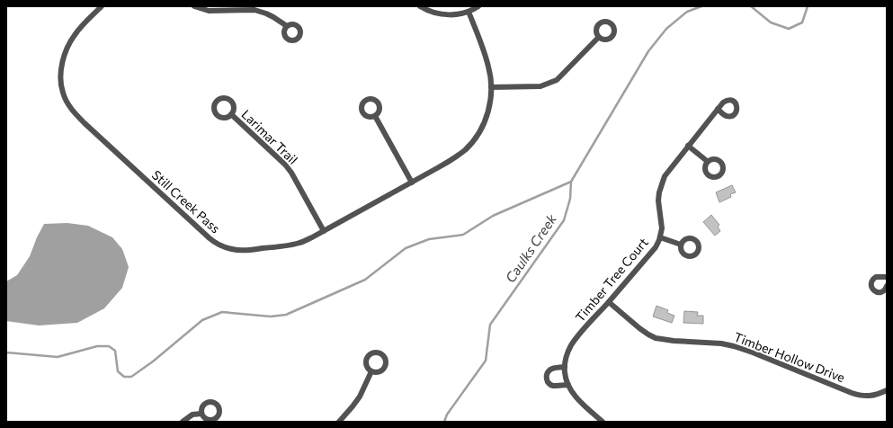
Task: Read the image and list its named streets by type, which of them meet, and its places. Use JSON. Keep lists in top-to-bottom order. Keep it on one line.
{"streets":{"street":["Larimar Trail","Still Creek Pass","Timber Tree Court","Timber Hollow Drive"]},"crossings":[["Larimar Trail","Still Creek Pass"],["Timber Tree Court","Timber Hollow Drive"]],"water":["Caulks Creek"]}
